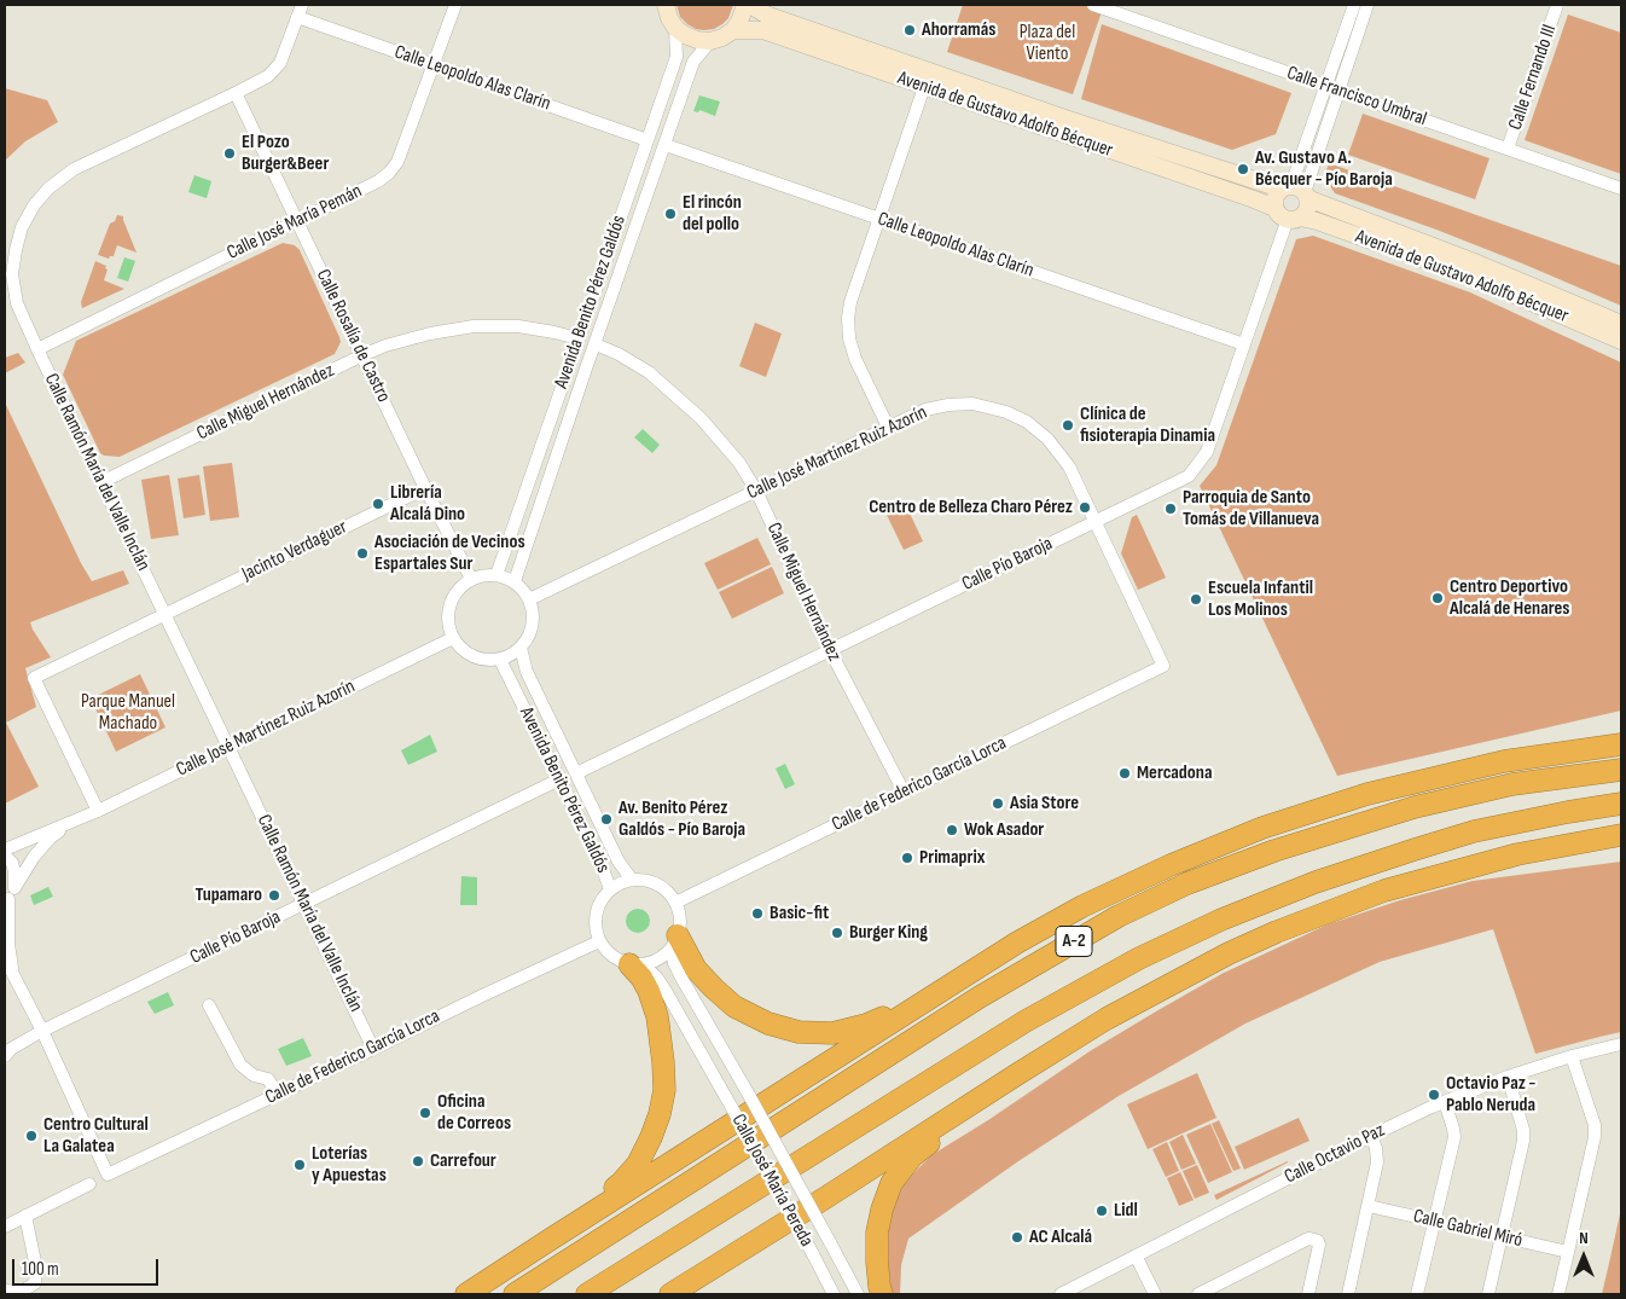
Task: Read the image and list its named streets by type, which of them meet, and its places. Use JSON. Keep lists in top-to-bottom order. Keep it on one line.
{"streets":{"highway":["A-2"],"street":["Calle Fernando III","Calle Leopoldo Alas Clarín","Calle Francisco Umbral","Avenida de Gustavo Adolfo Bécquer","Calle José María Pemán","Avenida Benito Pérez Galdós","Calle Rosalía de Castro","Calle Miguel Hernández","Calle José Martínez Ruiz Azorín","Calle Ramón María del Valle Inclán","Jacinto Verdaguer","Calle Pío Baroja","Calle de Federico García Lorca","Calle Octavio Paz","Calle José María Pereda","Calle Gabriel Miró"]},"crossings":[["Calle Fernando III","Calle Francisco Umbral"],["Calle Leopoldo Alas Clarín","Calle José María Pemán"],["Calle Leopoldo Alas Clarín","Avenida Benito Pérez Galdós"],["Calle Leopoldo Alas Clarín","Calle Ramón María del Valle Inclán"],["Calle Leopoldo Alas Clarín","Calle Pío Baroja"],["Avenida de Gustavo Adolfo Bécquer","Calle Pío Baroja"],["Calle José María Pemán","Calle Rosalía de Castro"],["Calle José María Pemán","Calle Ramón María del Valle Inclán"],["Avenida Benito Pérez Galdós","Calle Rosalía de Castro"],["Avenida Benito Pérez Galdós","Calle Miguel Hernández"],["Avenida Benito Pérez Galdós","Calle José Martínez Ruiz Azorín"],["Avenida Benito Pérez Galdós","Calle Pío Baroja"],["Avenida Benito Pérez Galdós","Calle de Federico García Lorca"],["Avenida Benito Pérez Galdós","Calle José María Pereda"],["Calle Rosalía de Castro","Calle Miguel Hernández"],["Calle Rosalía de Castro","Calle José Martínez Ruiz Azorín"],["Calle Rosalía de Castro","Calle Ramón María del Valle Inclán"],["Calle Rosalía de Castro","Jacinto Verdaguer"],["Calle Miguel Hernández","Calle José Martínez Ruiz Azorín"],["Calle Miguel Hernández","Calle Ramón María del Valle Inclán"],["Calle Miguel Hernández","Calle Pío Baroja"],["Calle Miguel Hernández","Calle de Federico García Lorca"],["Calle José Martínez Ruiz Azorín","Calle Ramón María del Valle Inclán"],["Calle José Martínez Ruiz Azorín","Jacinto Verdaguer"],["Calle José Martínez Ruiz Azorín","Calle Pío Baroja"],["Calle José Martínez Ruiz Azorín","Calle de Federico García Lorca"],["Calle Ramón María del Valle Inclán","Jacinto Verdaguer"],["Calle Ramón María del Valle Inclán","Calle Pío Baroja"],["Calle Ramón María del Valle Inclán","Calle de Federico García Lorca"],["Calle Pío Baroja","Calle de Federico García Lorca"],["Calle de Federico García Lorca","Calle José María Pereda"]],"parks":["Plaza del Viento","Parque Manuel Machado"],"places":["Ahorramás","El Pozo Burger&Beer","Av. Gustavo A. Bécquer - Pío Baroja","El rincón del pollo","Clínica de fisioterapia Dinamia","Librería Alcalá Dino","Centro de Belleza Charo Pérez","Parroquia de Santo Tomás de Villanueva","Asociación de Vecinos Espartales Sur","Centro Deportivo Alcalá de Henares","Escuela Infantil Los Molinos","Mercadona","Asia Store","Av. Benito Pérez Galdós - Pío Baroja","Wok Asador","Primaprix","Tupamaro","Basic-fit","Burger King","Octavio Paz - Pablo Neruda","Oficina de Correos","Centro Cultural La Galatea","Carrefour","Loterías y Apuestas","Lidl","AC Alcalá"],"scale_bar":"100 m","north":"top"}
